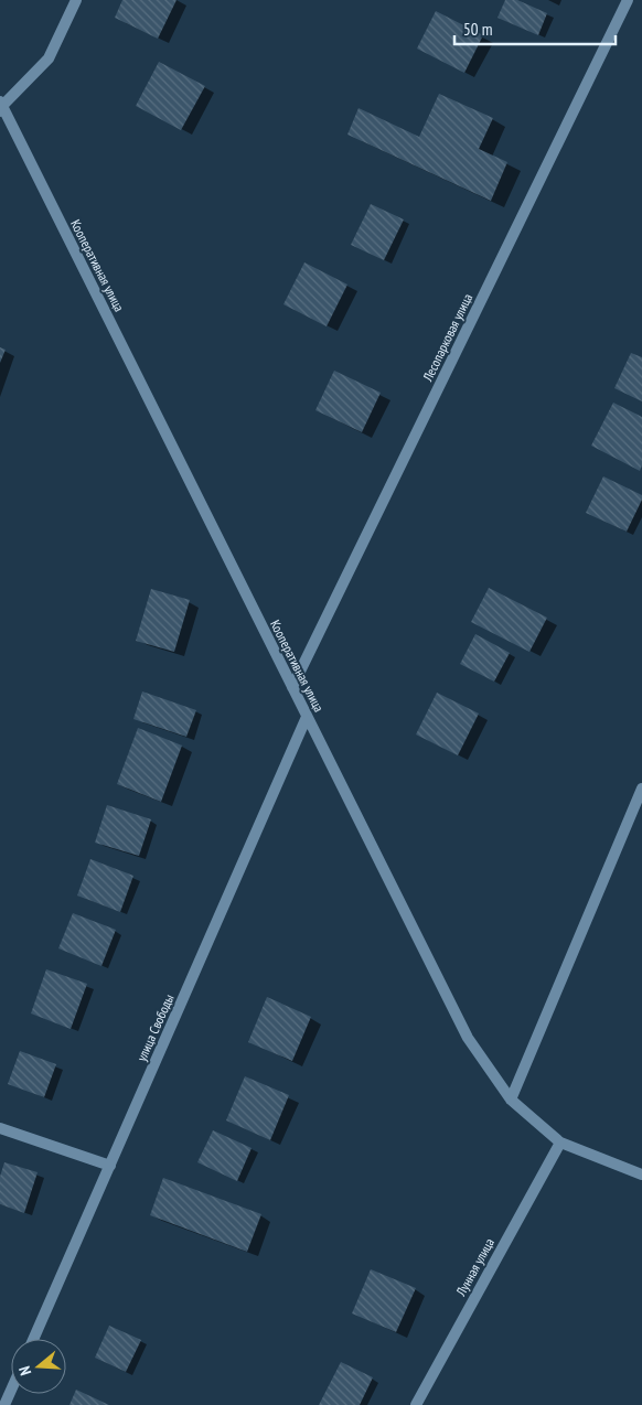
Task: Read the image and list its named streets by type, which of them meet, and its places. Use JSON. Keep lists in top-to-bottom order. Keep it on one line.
{"streets":{"street":["Кооперативная улица","Лесопарковая улица","улица Свободы","Лунная улица"]},"crossings":[["Кооперативная улица","Лесопарковая улица"],["Кооперативная улица","улица Свободы"],["Кооперативная улица","Лунная улица"]],"scale_bar":"50 m","north":"left"}
